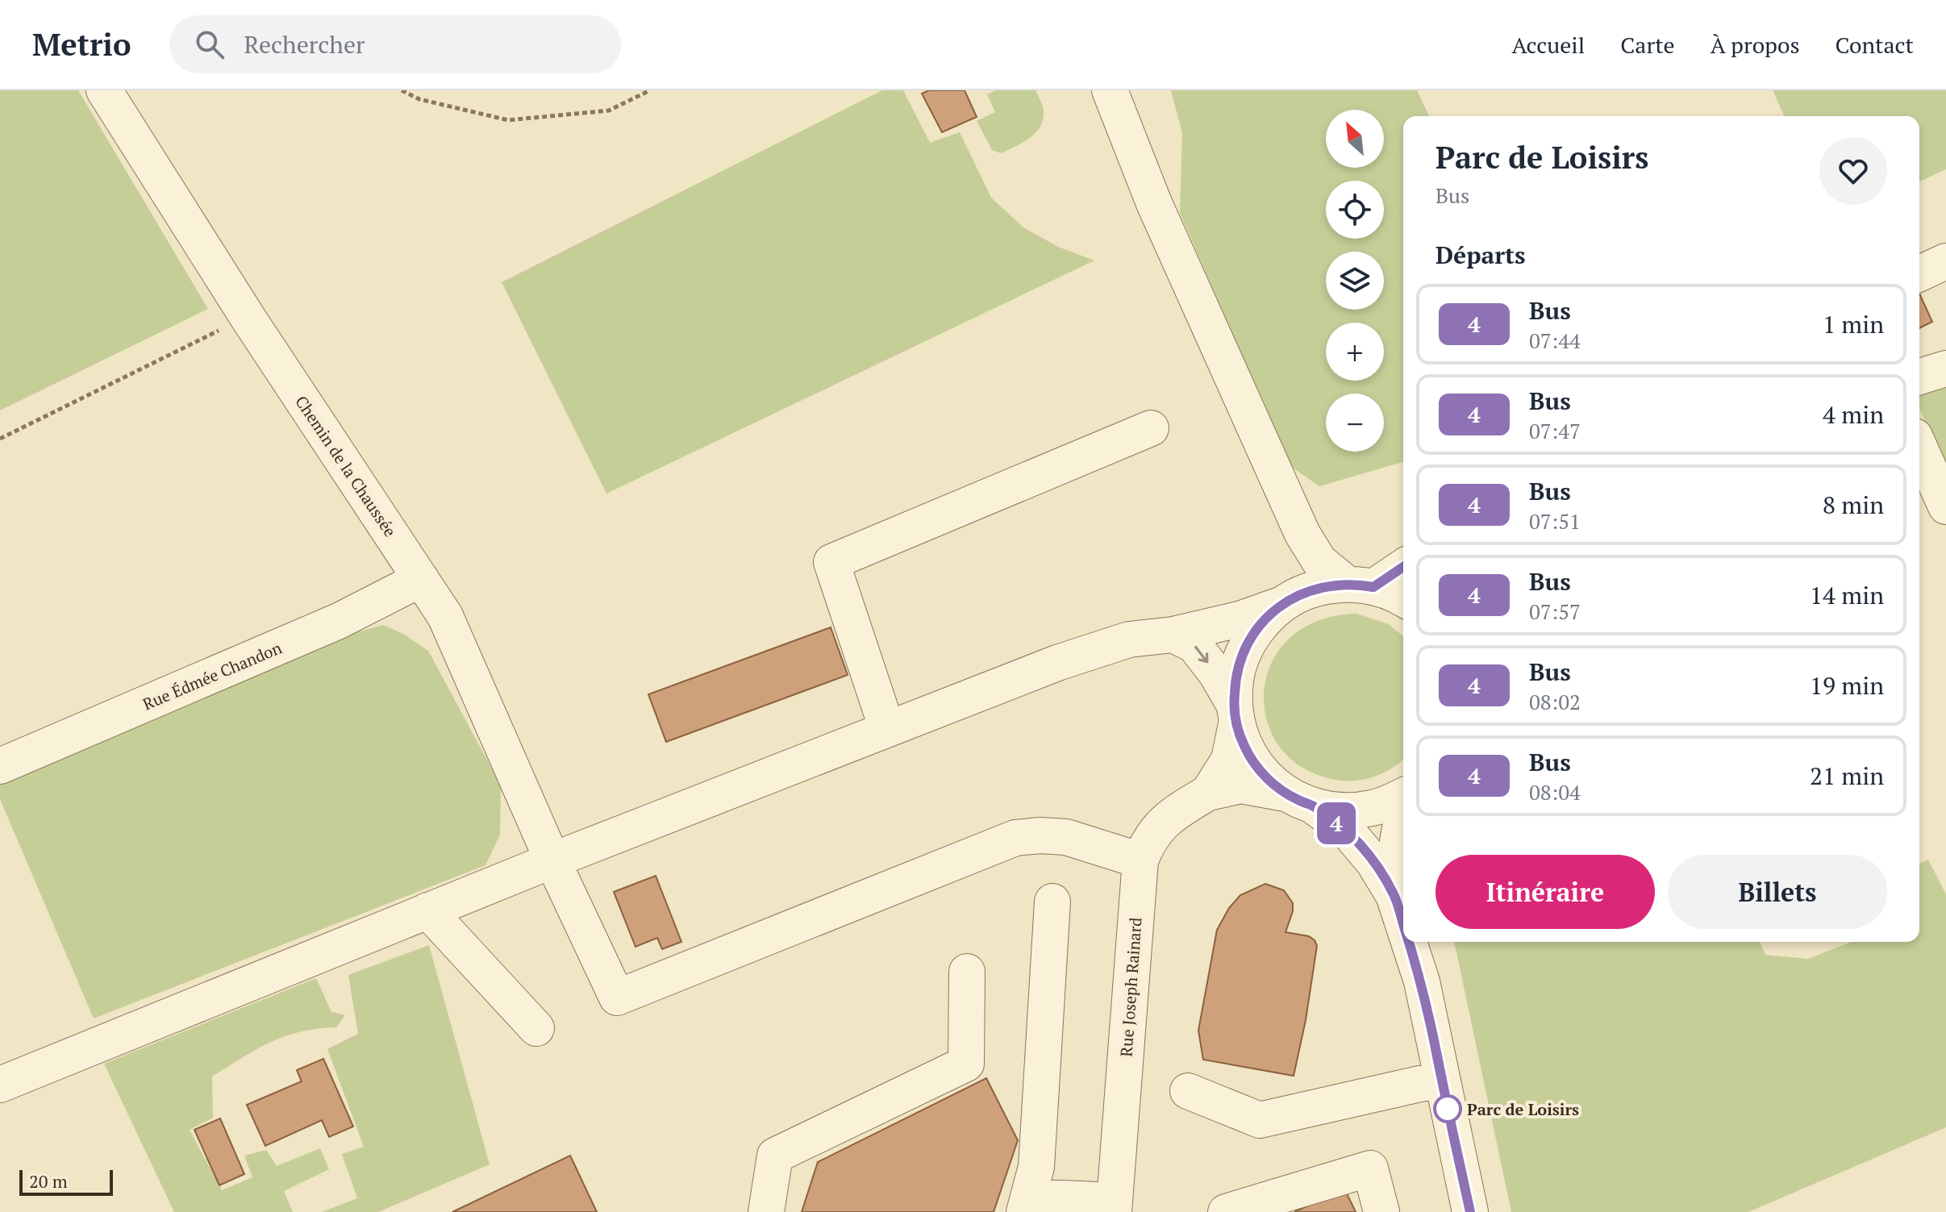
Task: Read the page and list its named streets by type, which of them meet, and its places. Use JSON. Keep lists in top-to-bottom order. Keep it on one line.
{"streets":{"street":["Chemin de la Chaussée","Rue Édmée Chandon","Rue Joseph Rainard"]},"crossings":[["Chemin de la Chaussée","Rue Édmée Chandon"],["Chemin de la Chaussée","Rue Joseph Rainard"]],"places":["Parc de Loisirs"],"lines":["bus line 4"],"scale_bar":"20 m","north":"top left","page":{"header":"Metrio","search":"Rechercher","nav":["Accueil","Carte","À propos","Contact"],"on_map":"4","map_buttons":["+","−"],"heading":[["Parc de Loisirs","Bus"],"Départs"],"list":[{"mark":"4","name":"Bus","note":"07:44","value":"1 min"},{"mark":"4","name":"Bus","note":"07:47","value":"4 min"},{"mark":"4","name":"Bus","note":"07:51","value":"8 min"},{"mark":"4","name":"Bus","note":"07:57","value":"14 min"},{"mark":"4","name":"Bus","note":"08:02","value":"19 min"},{"mark":"4","name":"Bus","note":"08:04","value":"21 min"}],"buttons":["Itinéraire","Billets"],"scale":"20 m"}}
